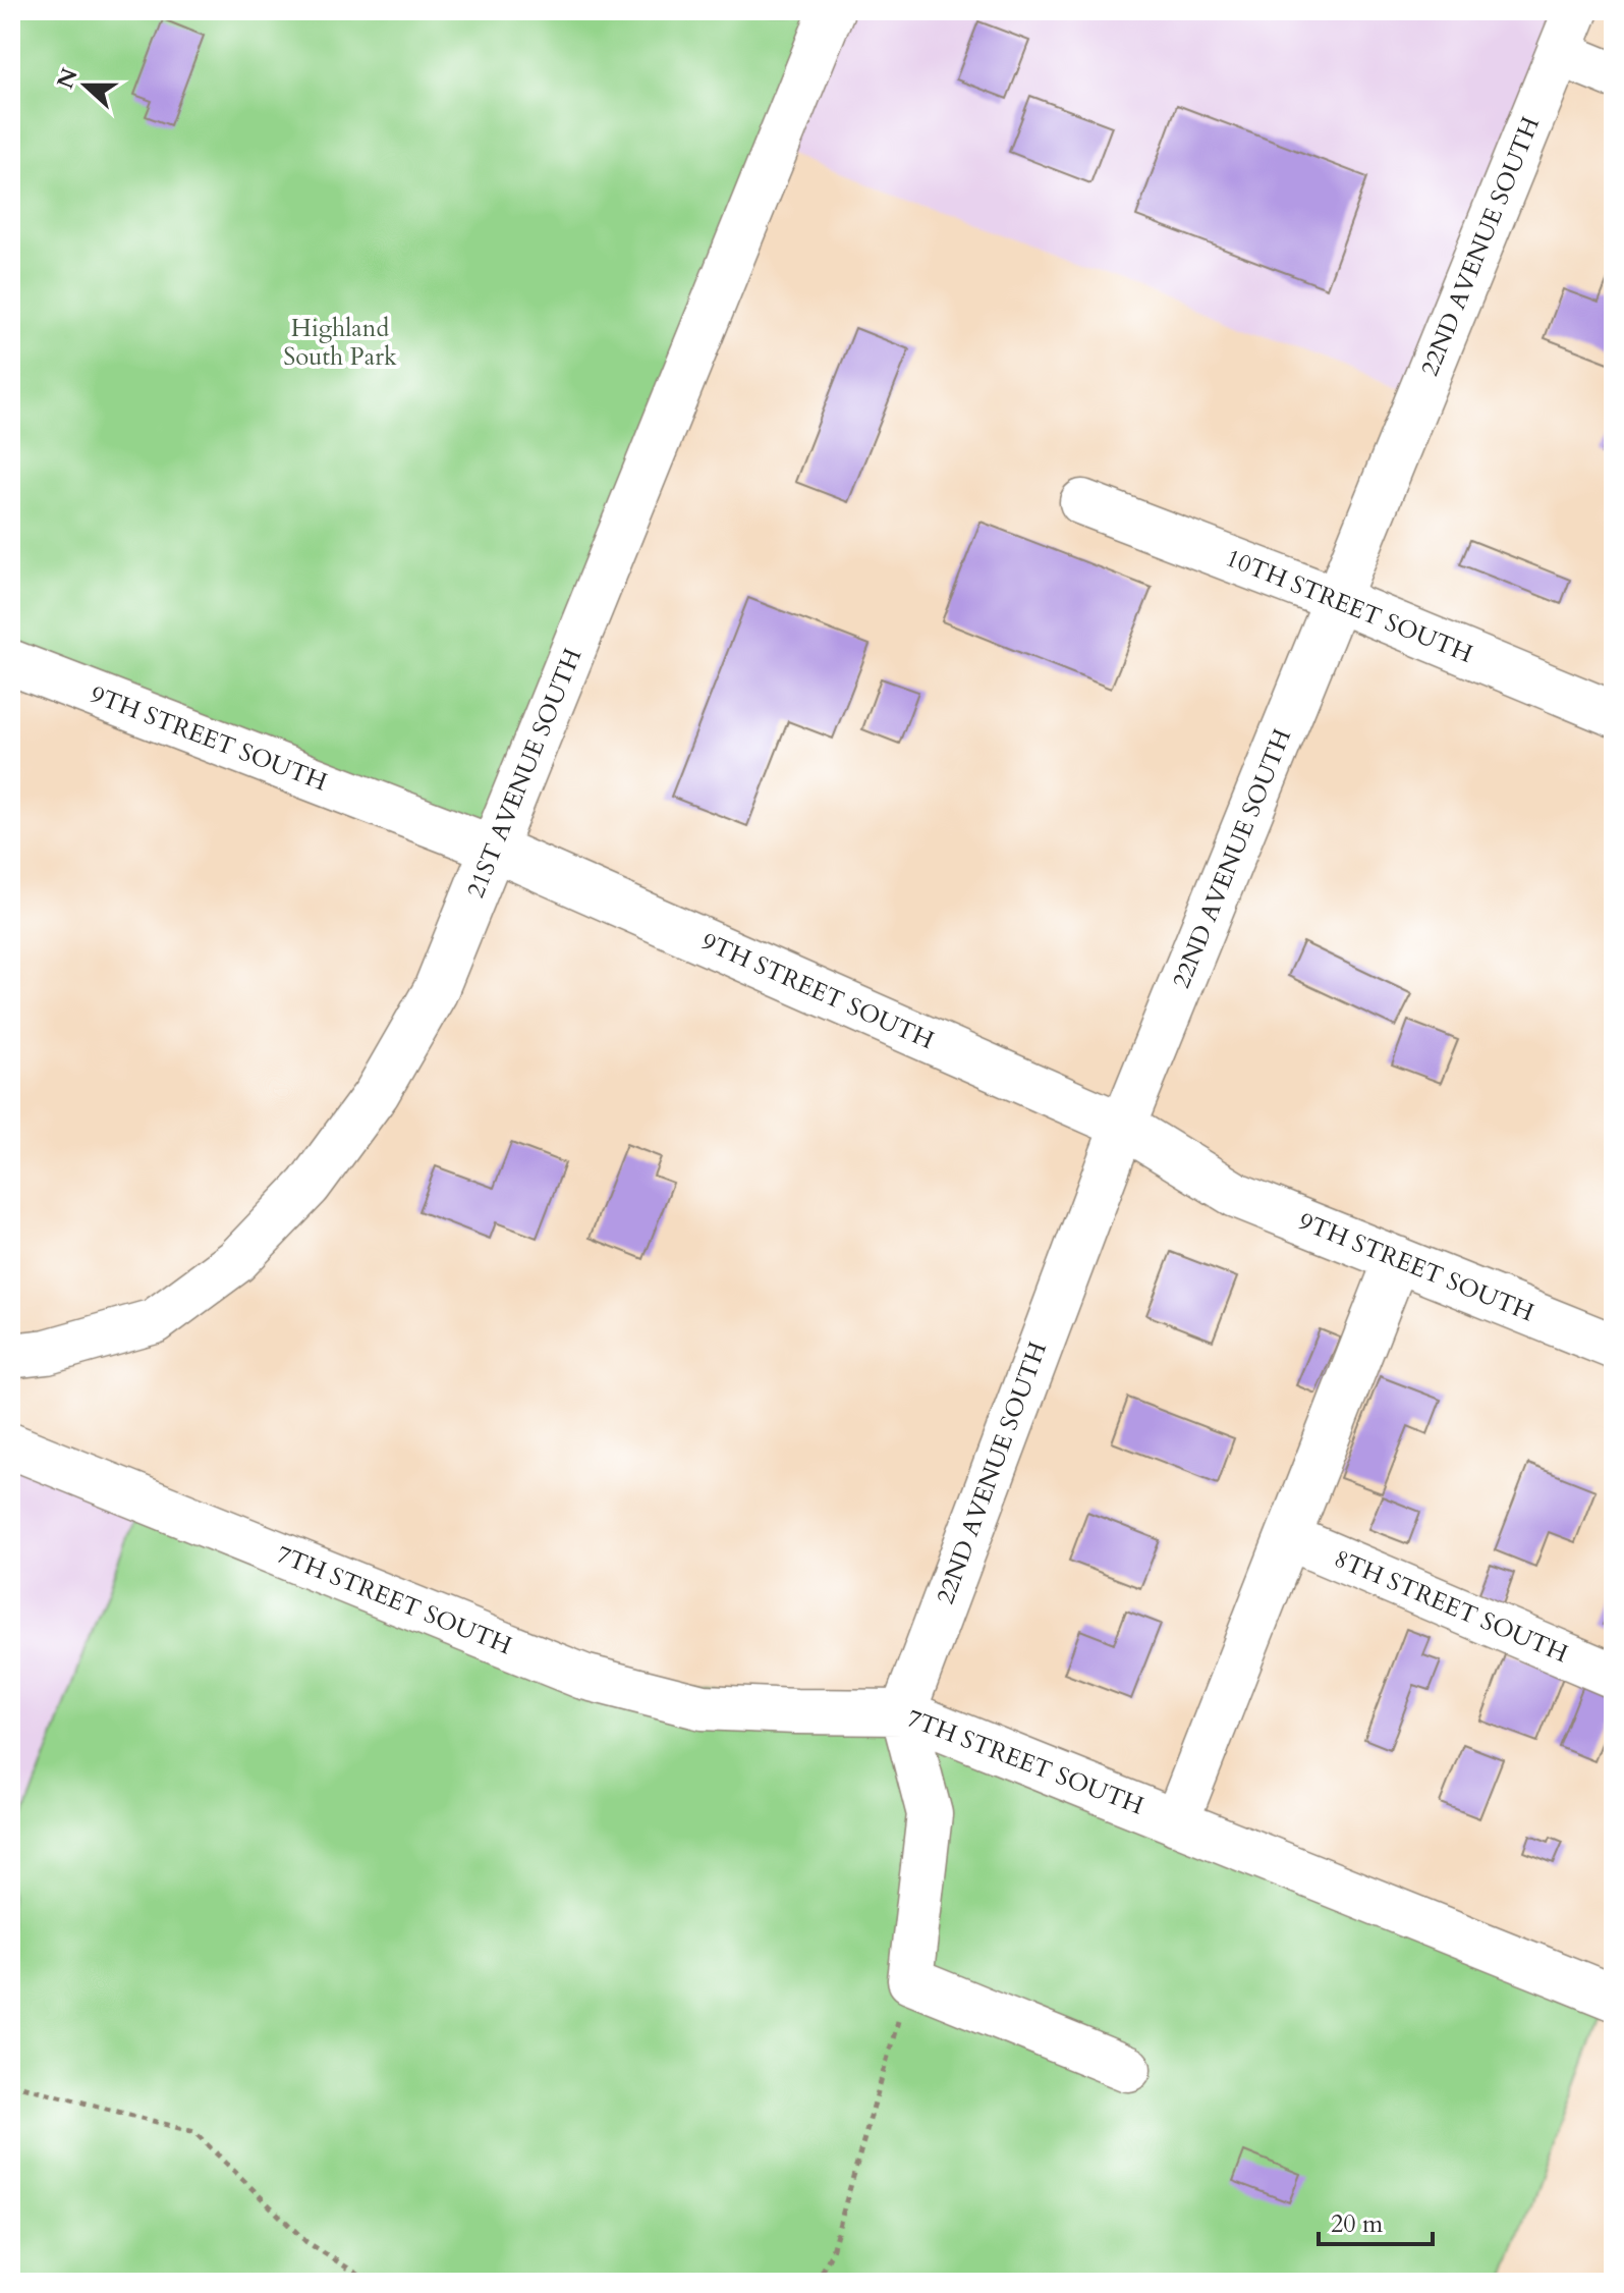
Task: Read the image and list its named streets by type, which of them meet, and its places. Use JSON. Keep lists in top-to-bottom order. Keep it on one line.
{"streets":{"street":["22ND AVENUE SOUTH","10TH STREET SOUTH","9TH STREET SOUTH","21ST AVENUE SOUTH","7TH STREET SOUTH","8TH STREET SOUTH"]},"crossings":[["22ND AVENUE SOUTH","10TH STREET SOUTH"],["22ND AVENUE SOUTH","9TH STREET SOUTH"],["22ND AVENUE SOUTH","7TH STREET SOUTH"],["9TH STREET SOUTH","21ST AVENUE SOUTH"]],"parks":["Highland South Park"],"scale_bar":"20 m","north":"left"}
